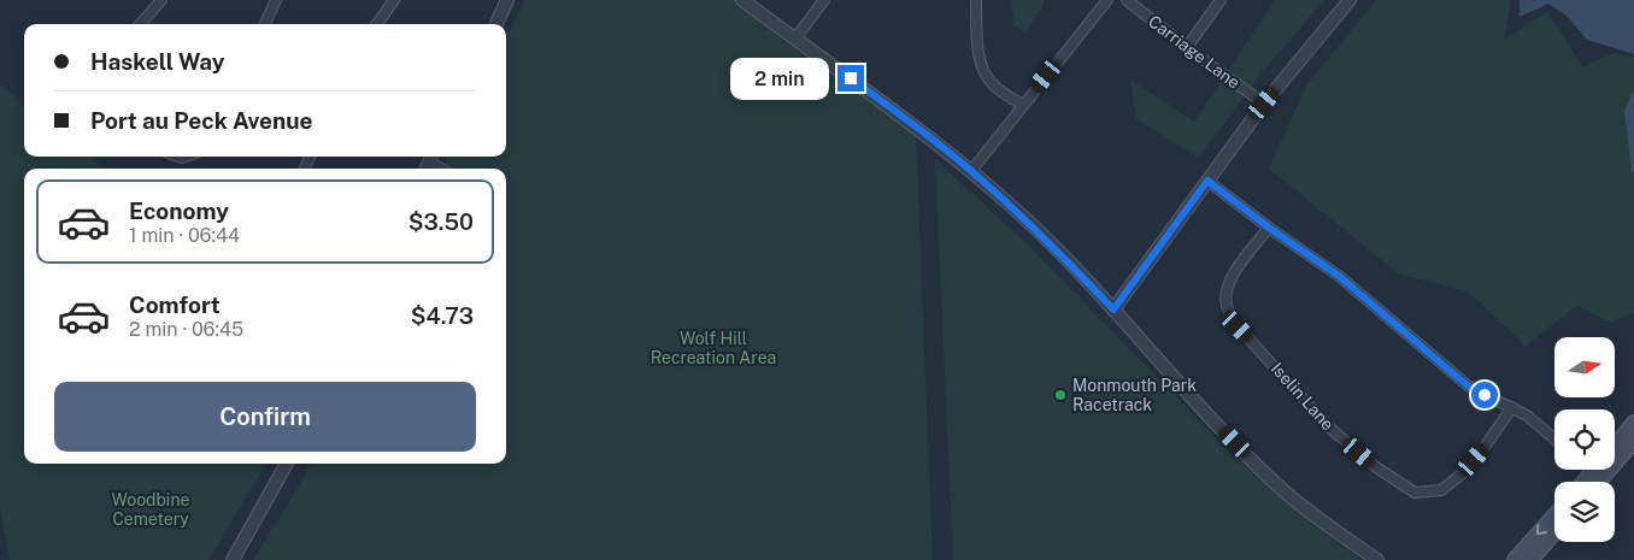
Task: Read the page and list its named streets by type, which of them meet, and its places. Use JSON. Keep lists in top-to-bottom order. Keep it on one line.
{"streets":{"street":["Carriage Lane","Iselin Lane"]},"parks":["Wolf Hill Recreation Area","Woodbine Cemetery"],"places":["Monmouth Park Racetrack"],"north":"right","page":{"banner":["Haskell Way","Port au Peck Avenue"],"bubble":"2 min","list":[{"name":"Economy","note":"1 min · 06:44","value":"$3.50"},{"name":"Comfort","note":"2 min · 06:45","value":"$4.73"}],"buttons":"Confirm"}}
